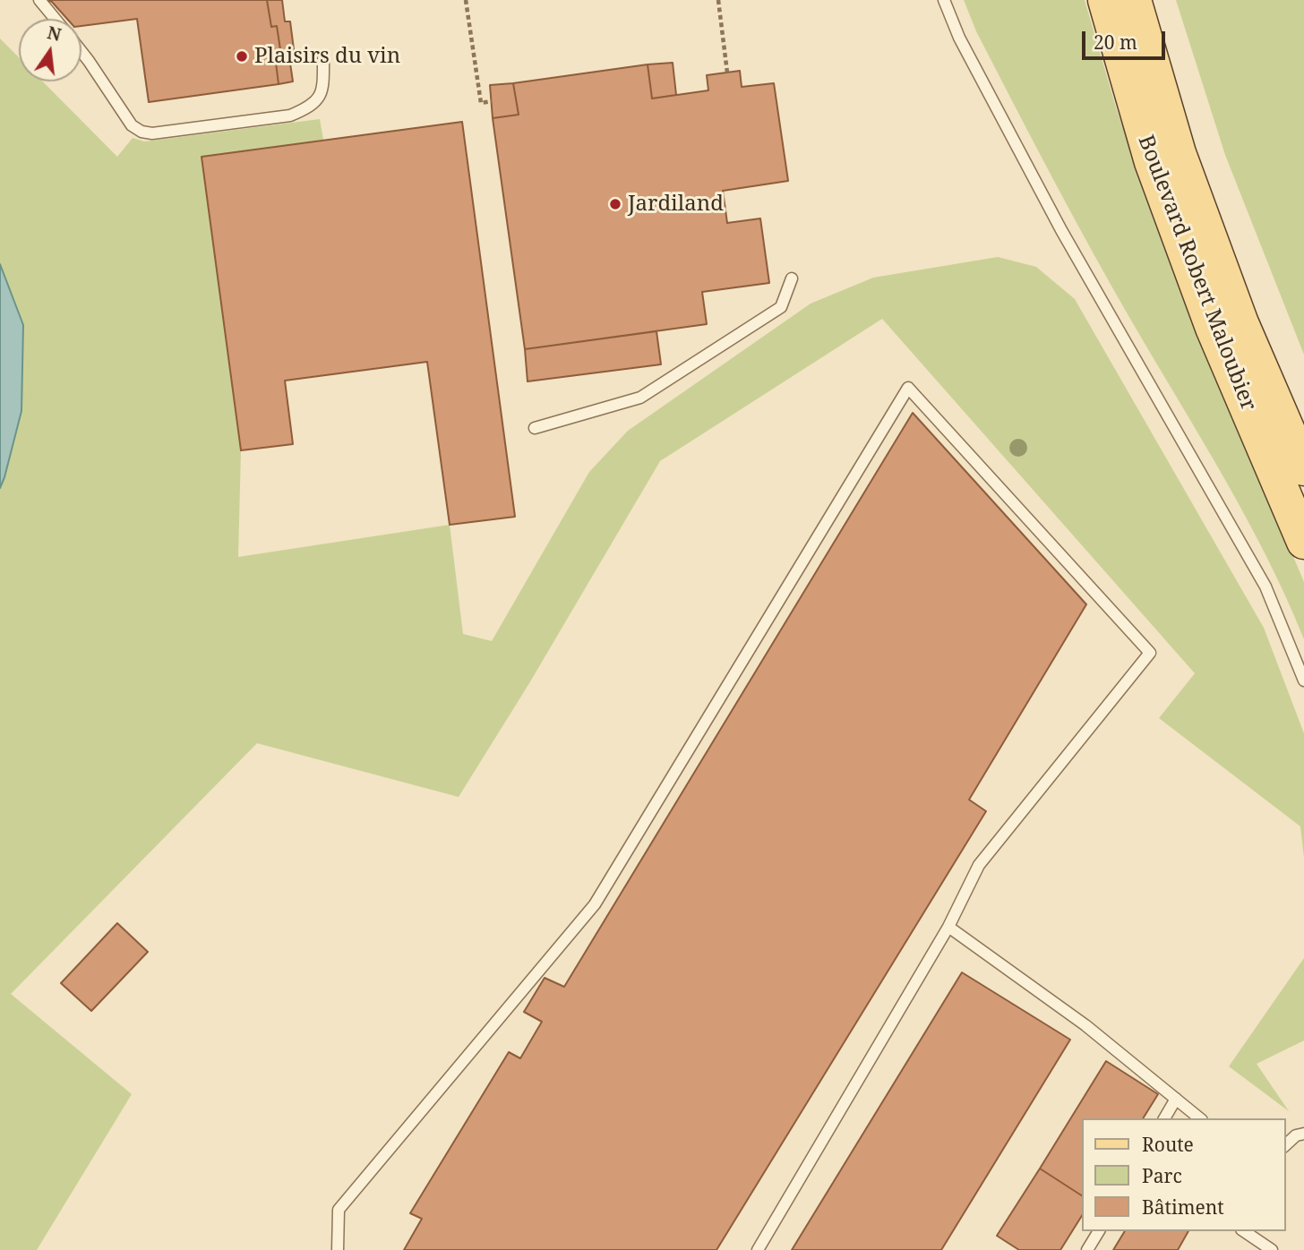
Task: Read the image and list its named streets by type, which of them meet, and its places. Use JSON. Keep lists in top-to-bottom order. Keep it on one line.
{"streets":{"main road":["Boulevard Robert Maloubier"]},"places":["Plaisirs du vin","Jardiland"],"legend":["Route","Parc","Bâtiment"],"scale_bar":"20 m","north":"top"}
